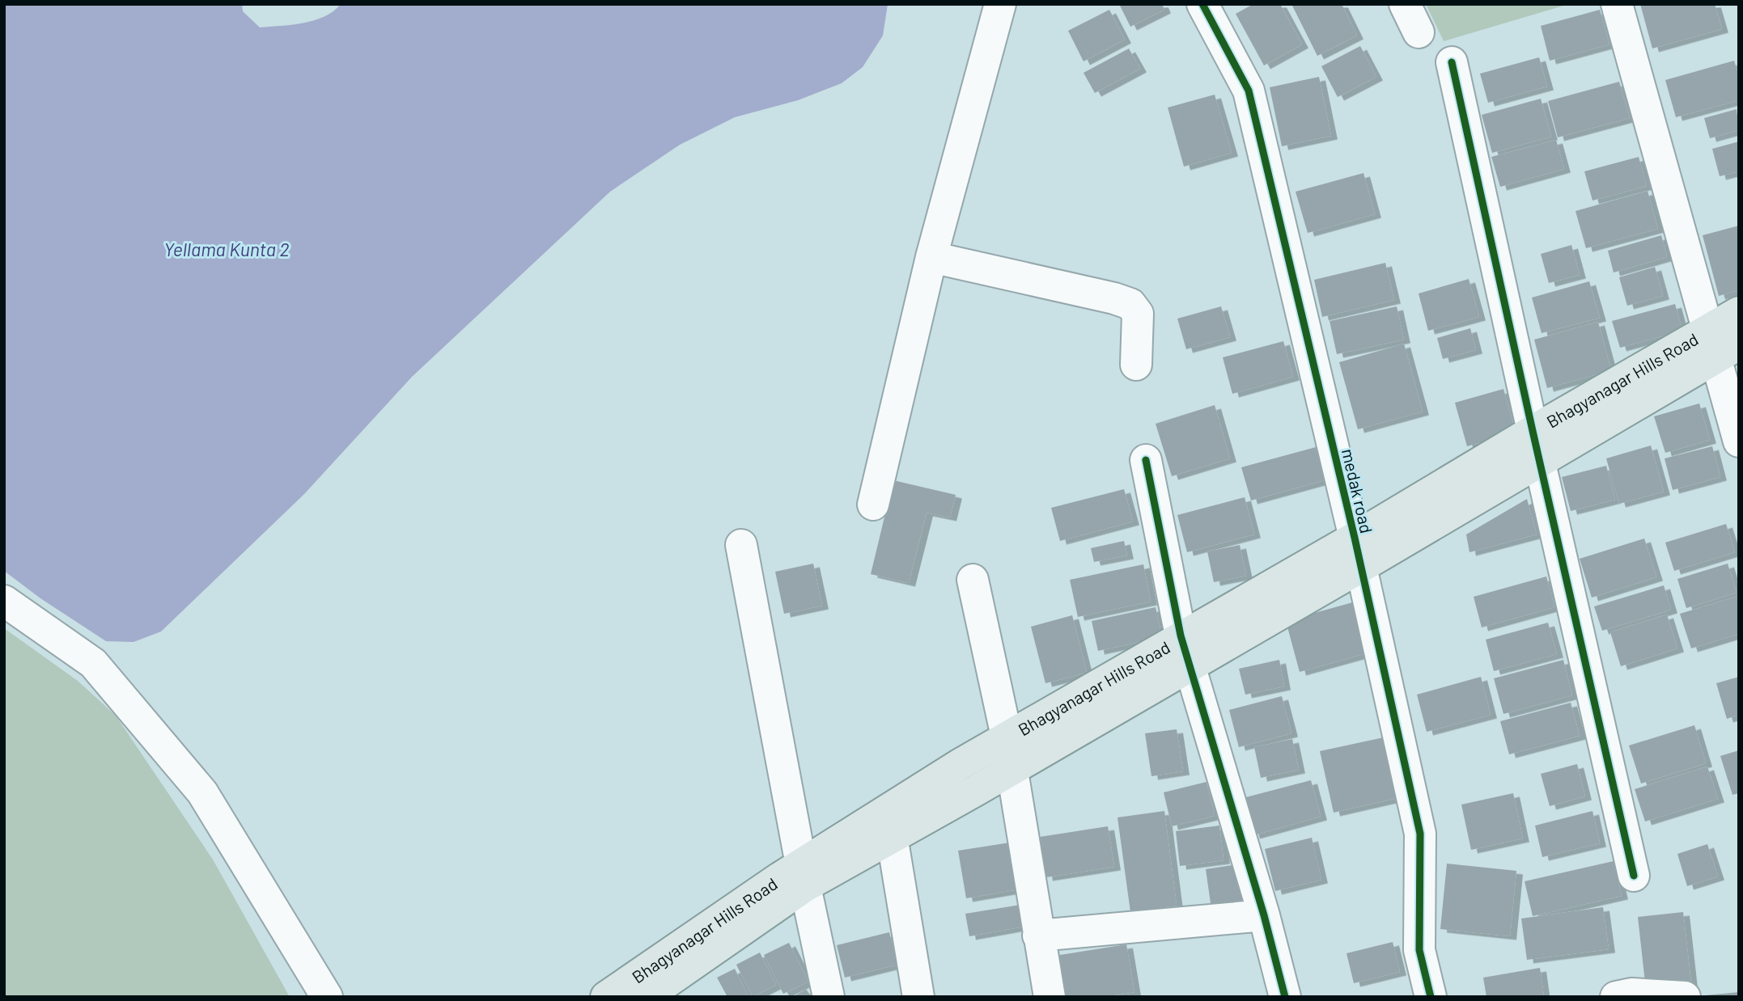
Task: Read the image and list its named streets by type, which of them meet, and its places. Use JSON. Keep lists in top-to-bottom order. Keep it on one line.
{"streets":{"main road":["Bhagyanagar Hills Road"],"street":["medak road"]},"crossings":[["Bhagyanagar Hills Road","medak road"]],"water":["Yellama Kunta 2"]}
